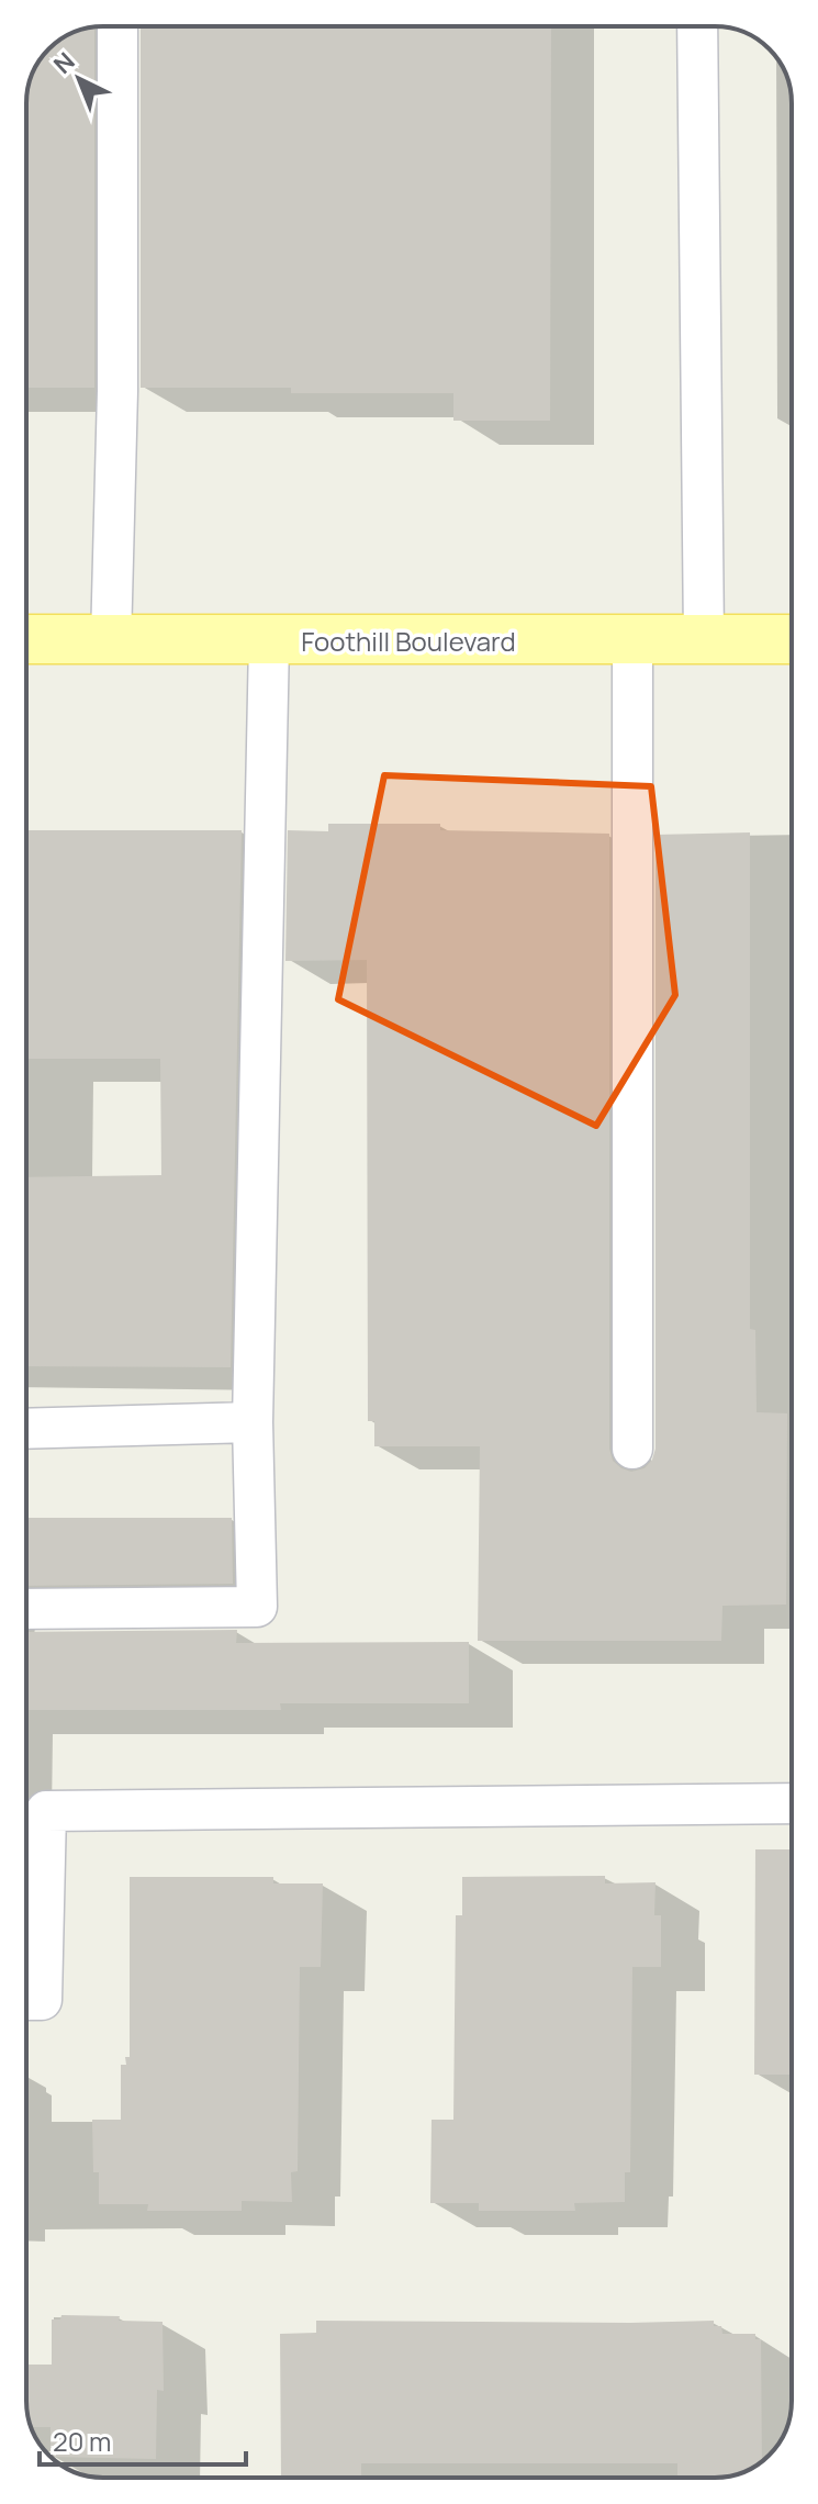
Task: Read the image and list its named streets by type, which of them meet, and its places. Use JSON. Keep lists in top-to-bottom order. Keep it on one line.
{"streets":{"main road":["Foothill Boulevard"]},"scale_bar":"20 m","north":"top left"}
